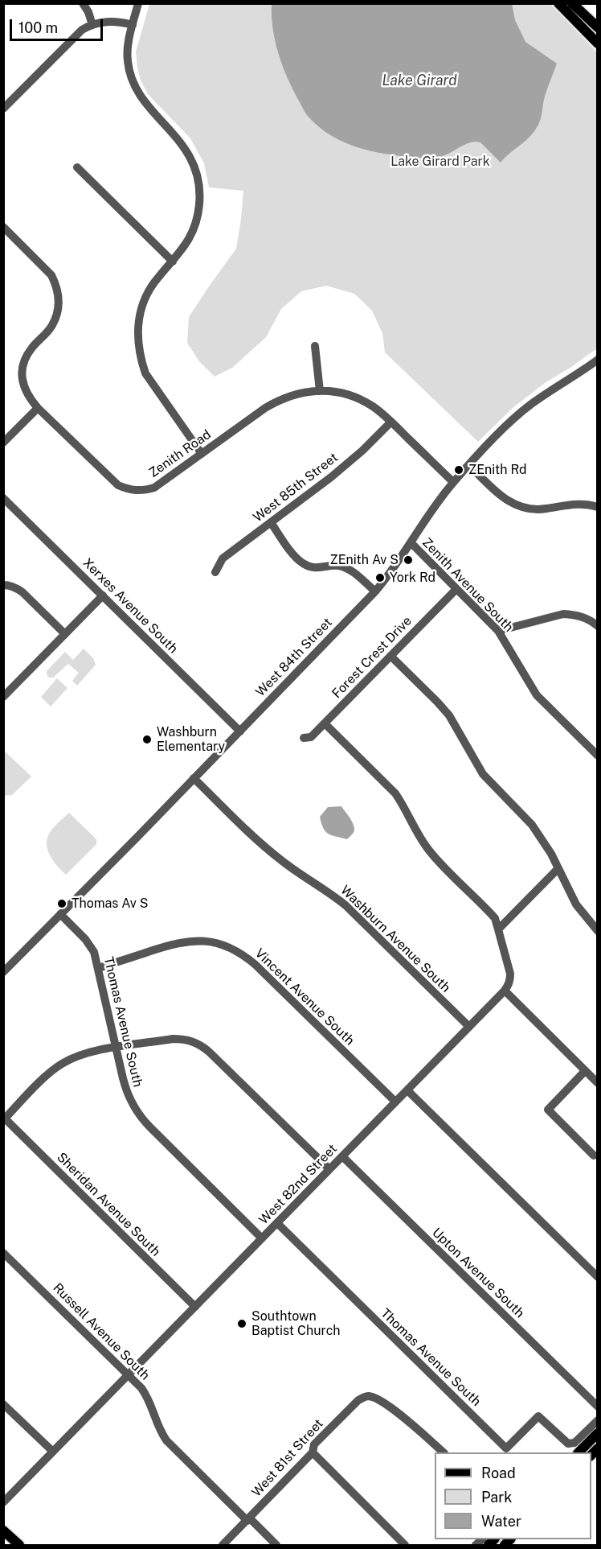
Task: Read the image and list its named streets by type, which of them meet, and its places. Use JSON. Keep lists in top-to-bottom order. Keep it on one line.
{"streets":{"street":["Zenith Road","West 85th Street","Zenith Avenue South","Xerxes Avenue South","West 84th Street","Forest Crest Drive","Washburn Avenue South","Vincent Avenue South","Thomas Avenue South","West 82nd Street","Sheridan Avenue South","Upton Avenue South","Russell Avenue South","West 81st Street"]},"crossings":[["Zenith Road","West 85th Street"],["Zenith Road","West 84th Street"],["Zenith Avenue South","West 84th Street"],["Zenith Avenue South","Forest Crest Drive"],["Xerxes Avenue South","West 84th Street"],["West 84th Street","Washburn Avenue South"],["West 84th Street","Thomas Avenue South"],["Washburn Avenue South","West 82nd Street"],["Vincent Avenue South","Thomas Avenue South"],["Vincent Avenue South","West 82nd Street"],["Thomas Avenue South","West 82nd Street"],["West 82nd Street","Sheridan Avenue South"],["West 82nd Street","Upton Avenue South"],["West 82nd Street","Russell Avenue South"],["Russell Avenue South","West 81st Street"]],"water":["Lake Girard"],"parks":["Lake Girard Park"],"places":["ZEnith Rd","ZEnith Av S","York Rd","Washburn Elementary","Thomas Av S","Southtown Baptist Church"],"legend":["Road","Park","Water"],"scale_bar":"100 m"}
